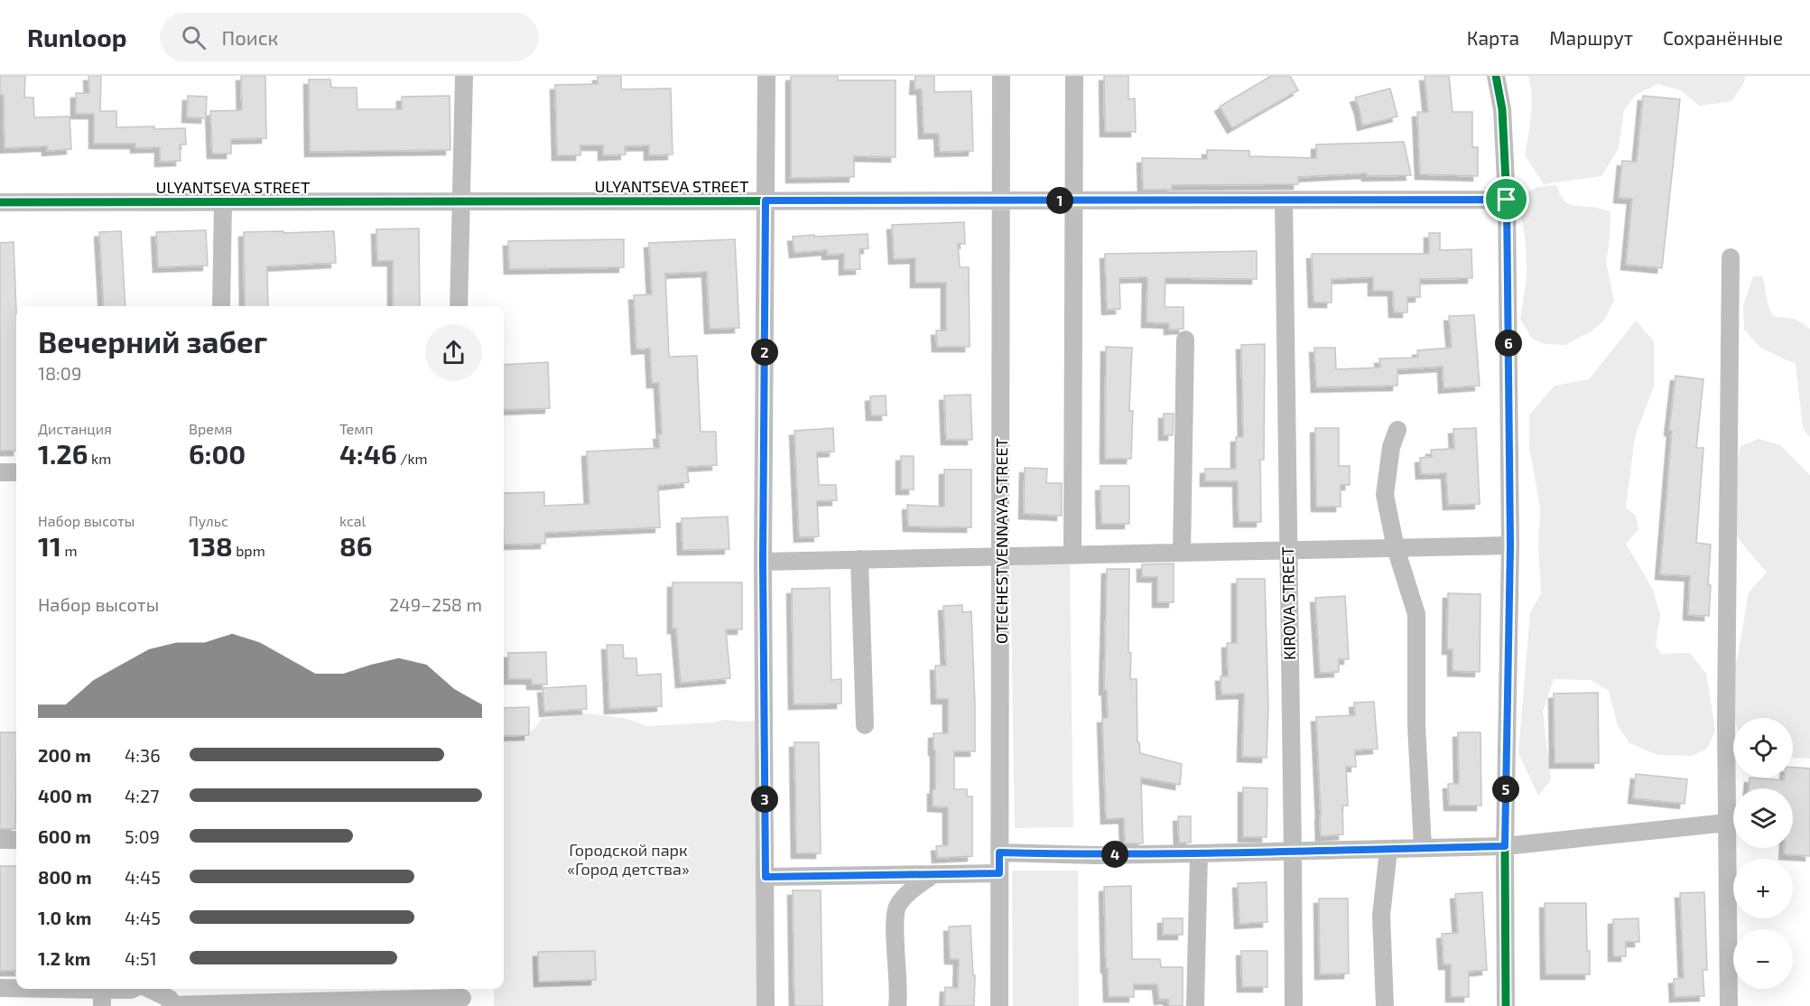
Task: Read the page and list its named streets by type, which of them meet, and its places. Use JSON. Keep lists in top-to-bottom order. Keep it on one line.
{"streets":{"street":["ULYANTSEVA STREET","OTECHESTVENNAYA STREET","KIROVA STREET"]},"crossings":[["ULYANTSEVA STREET","OTECHESTVENNAYA STREET"],["ULYANTSEVA STREET","KIROVA STREET"]],"parks":["Городской парк «Город детства»"],"page":{"header":"Runloop","search":"Поиск","nav":["Карта","Маршрут","Сохранённые"],"pins":["1","6","2","5","3","4"],"heading":["Вечерний забег","18:09"],"stats":[["Дистанция","1.26 km"],["Время","6:00"],["Темп","4:46 /km"],["Набор высоты","11 m"],["Пульс","138 bpm"],["kcal","86"]],"chart":["Набор высоты","249–258 m"],"map_buttons":["+","−"],"list":[{"name":"200 m","note":"4:36"},{"name":"400 m","note":"4:27"},{"name":"600 m","note":"5:09"},{"name":"800 m","note":"4:45"},{"name":"1.0 km","note":"4:45"},{"name":"1.2 km","note":"4:51"}]}}
